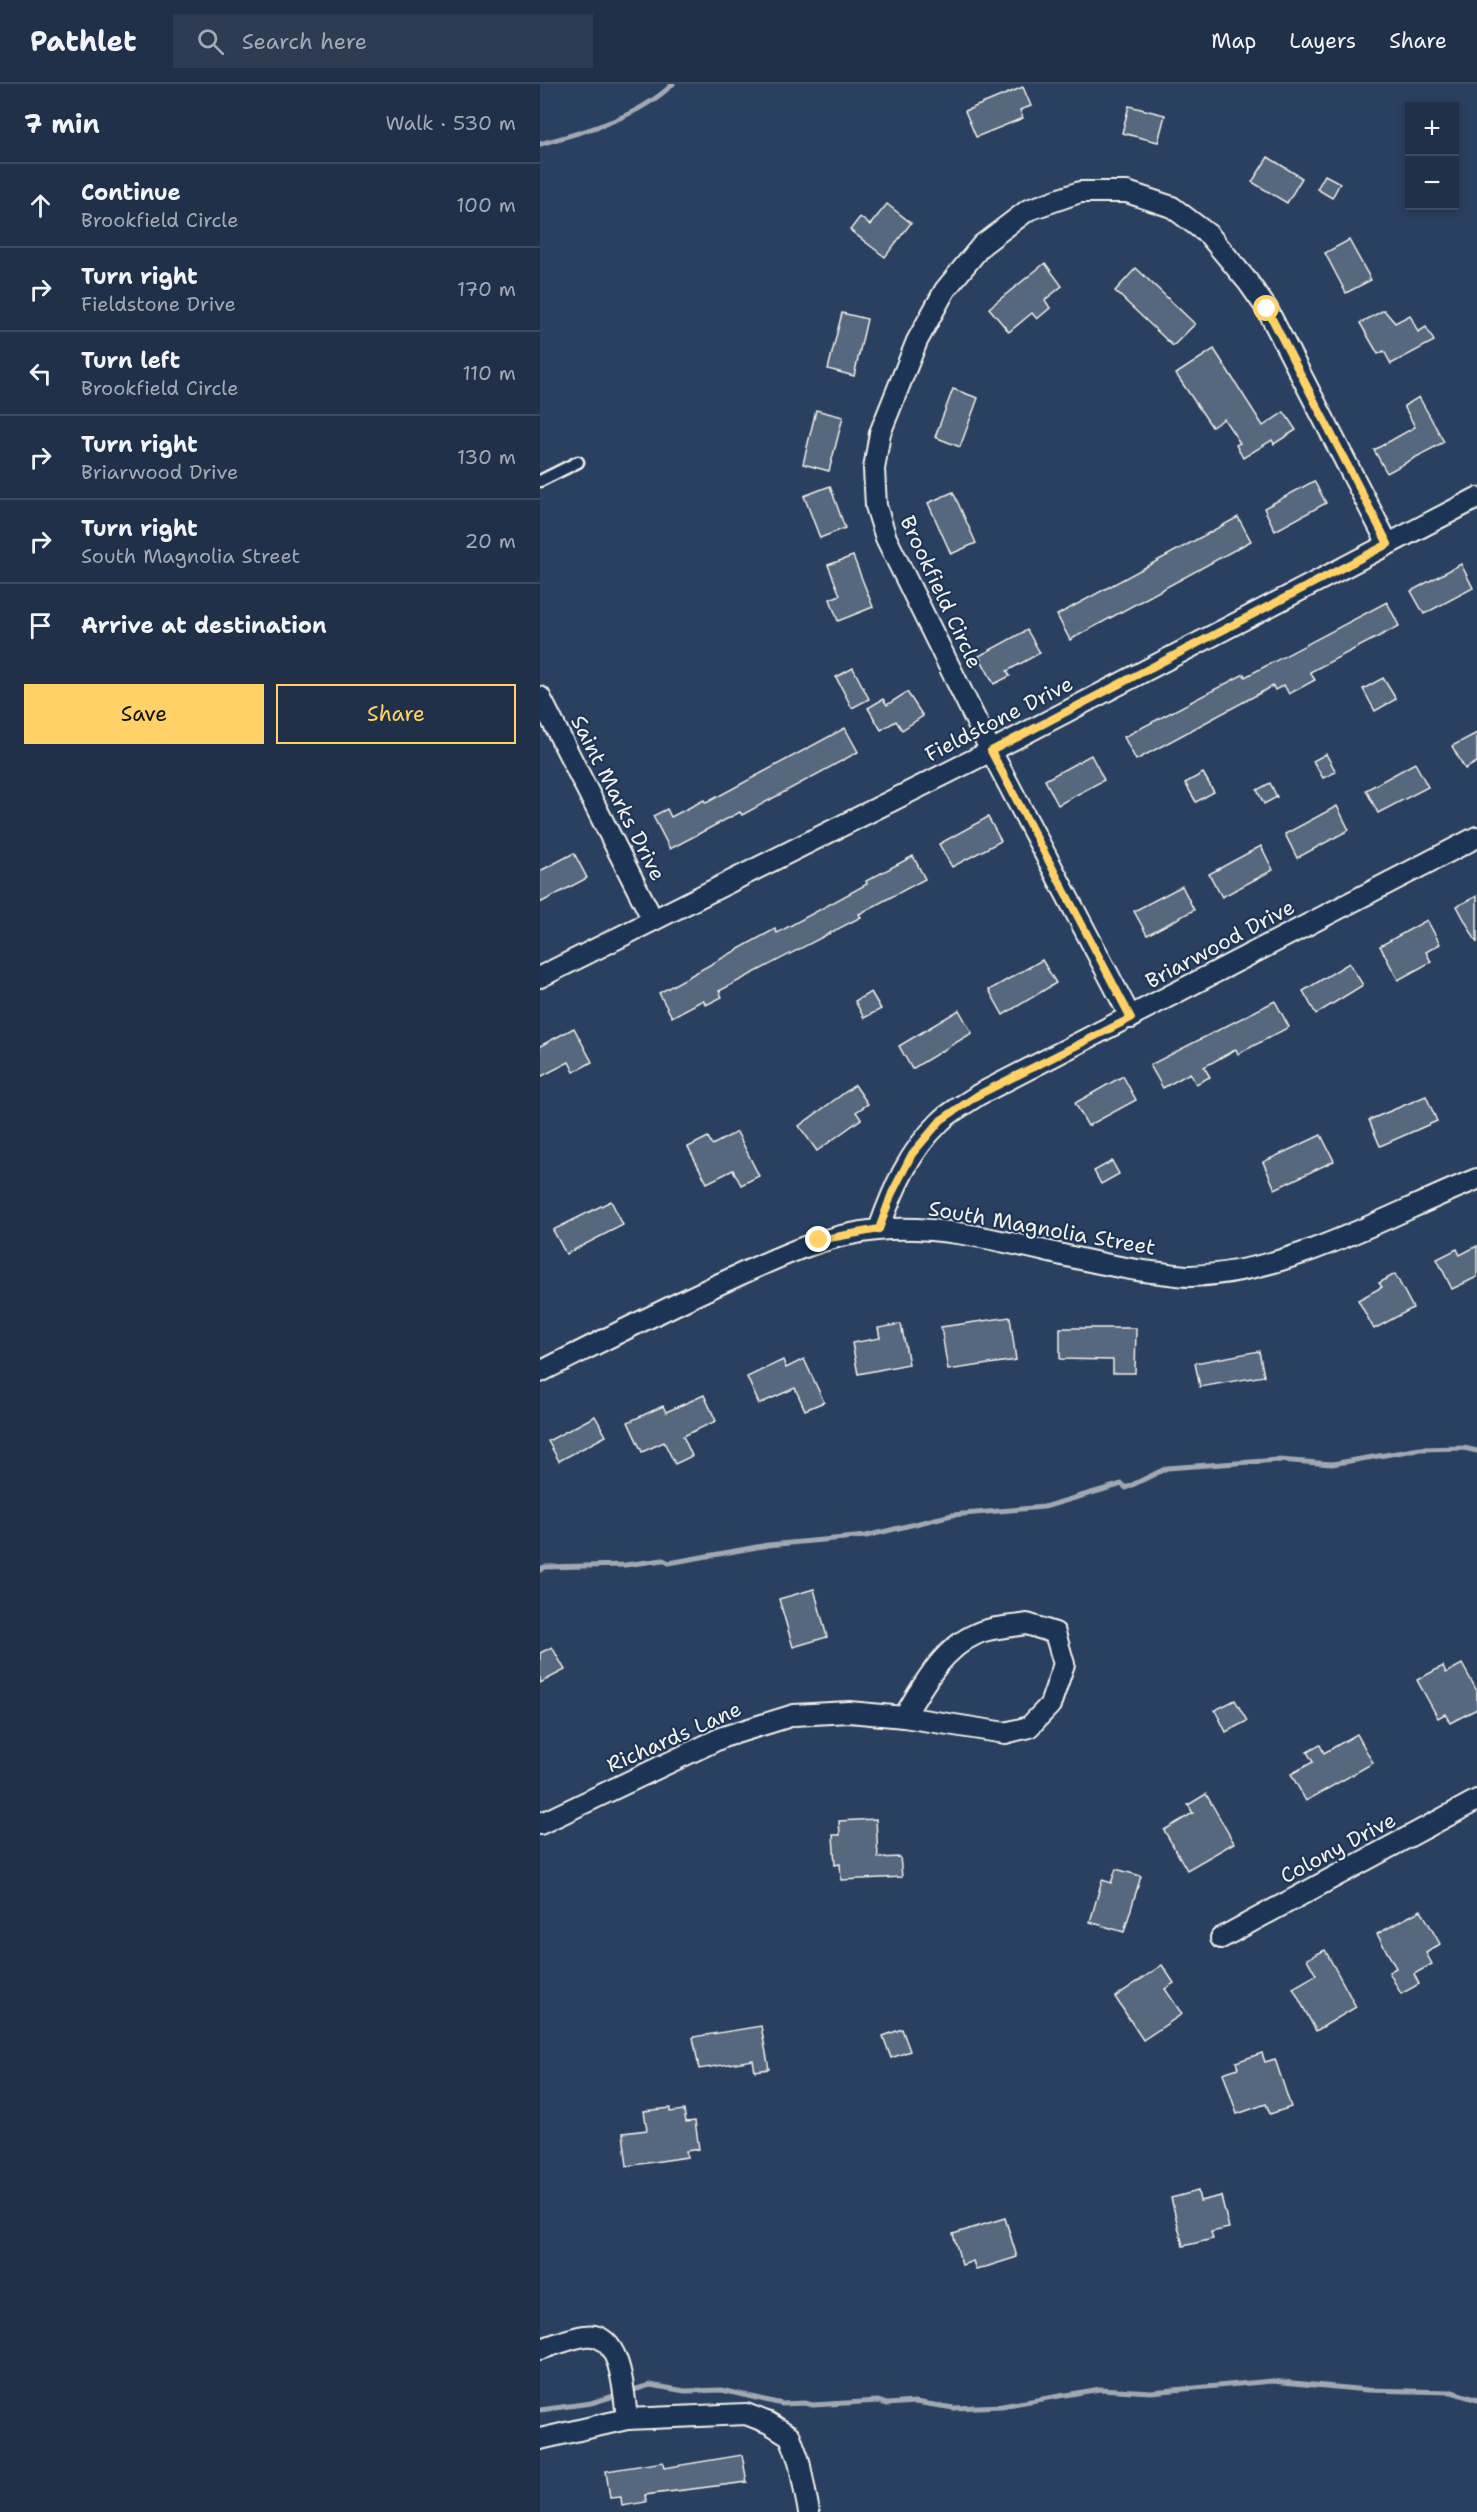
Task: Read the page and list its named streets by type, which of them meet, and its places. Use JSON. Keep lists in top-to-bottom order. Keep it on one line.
{"streets":{"street":["Brookfield Circle","Fieldstone Drive","Saint Marks Drive","Briarwood Drive","South Magnolia Street","Richards Lane","Colony Drive"]},"crossings":[["Brookfield Circle","Fieldstone Drive"],["Brookfield Circle","Briarwood Drive"],["Fieldstone Drive","Saint Marks Drive"],["Briarwood Drive","South Magnolia Street"]],"page":{"header":"Pathlet","search":"Search here","nav":["Map","Layers","Share"],"heading":["7 min","Walk · 530 m"],"map_buttons":["+","−"],"list":[["Continue","Brookfield Circle","100 m"],["Turn right","Fieldstone Drive","170 m"],["Turn left","Brookfield Circle","110 m"],["Turn right","Briarwood Drive","130 m"],["Turn right","South Magnolia Street","20 m"],"Arrive at destination"],"buttons":["Save","Share"]}}
